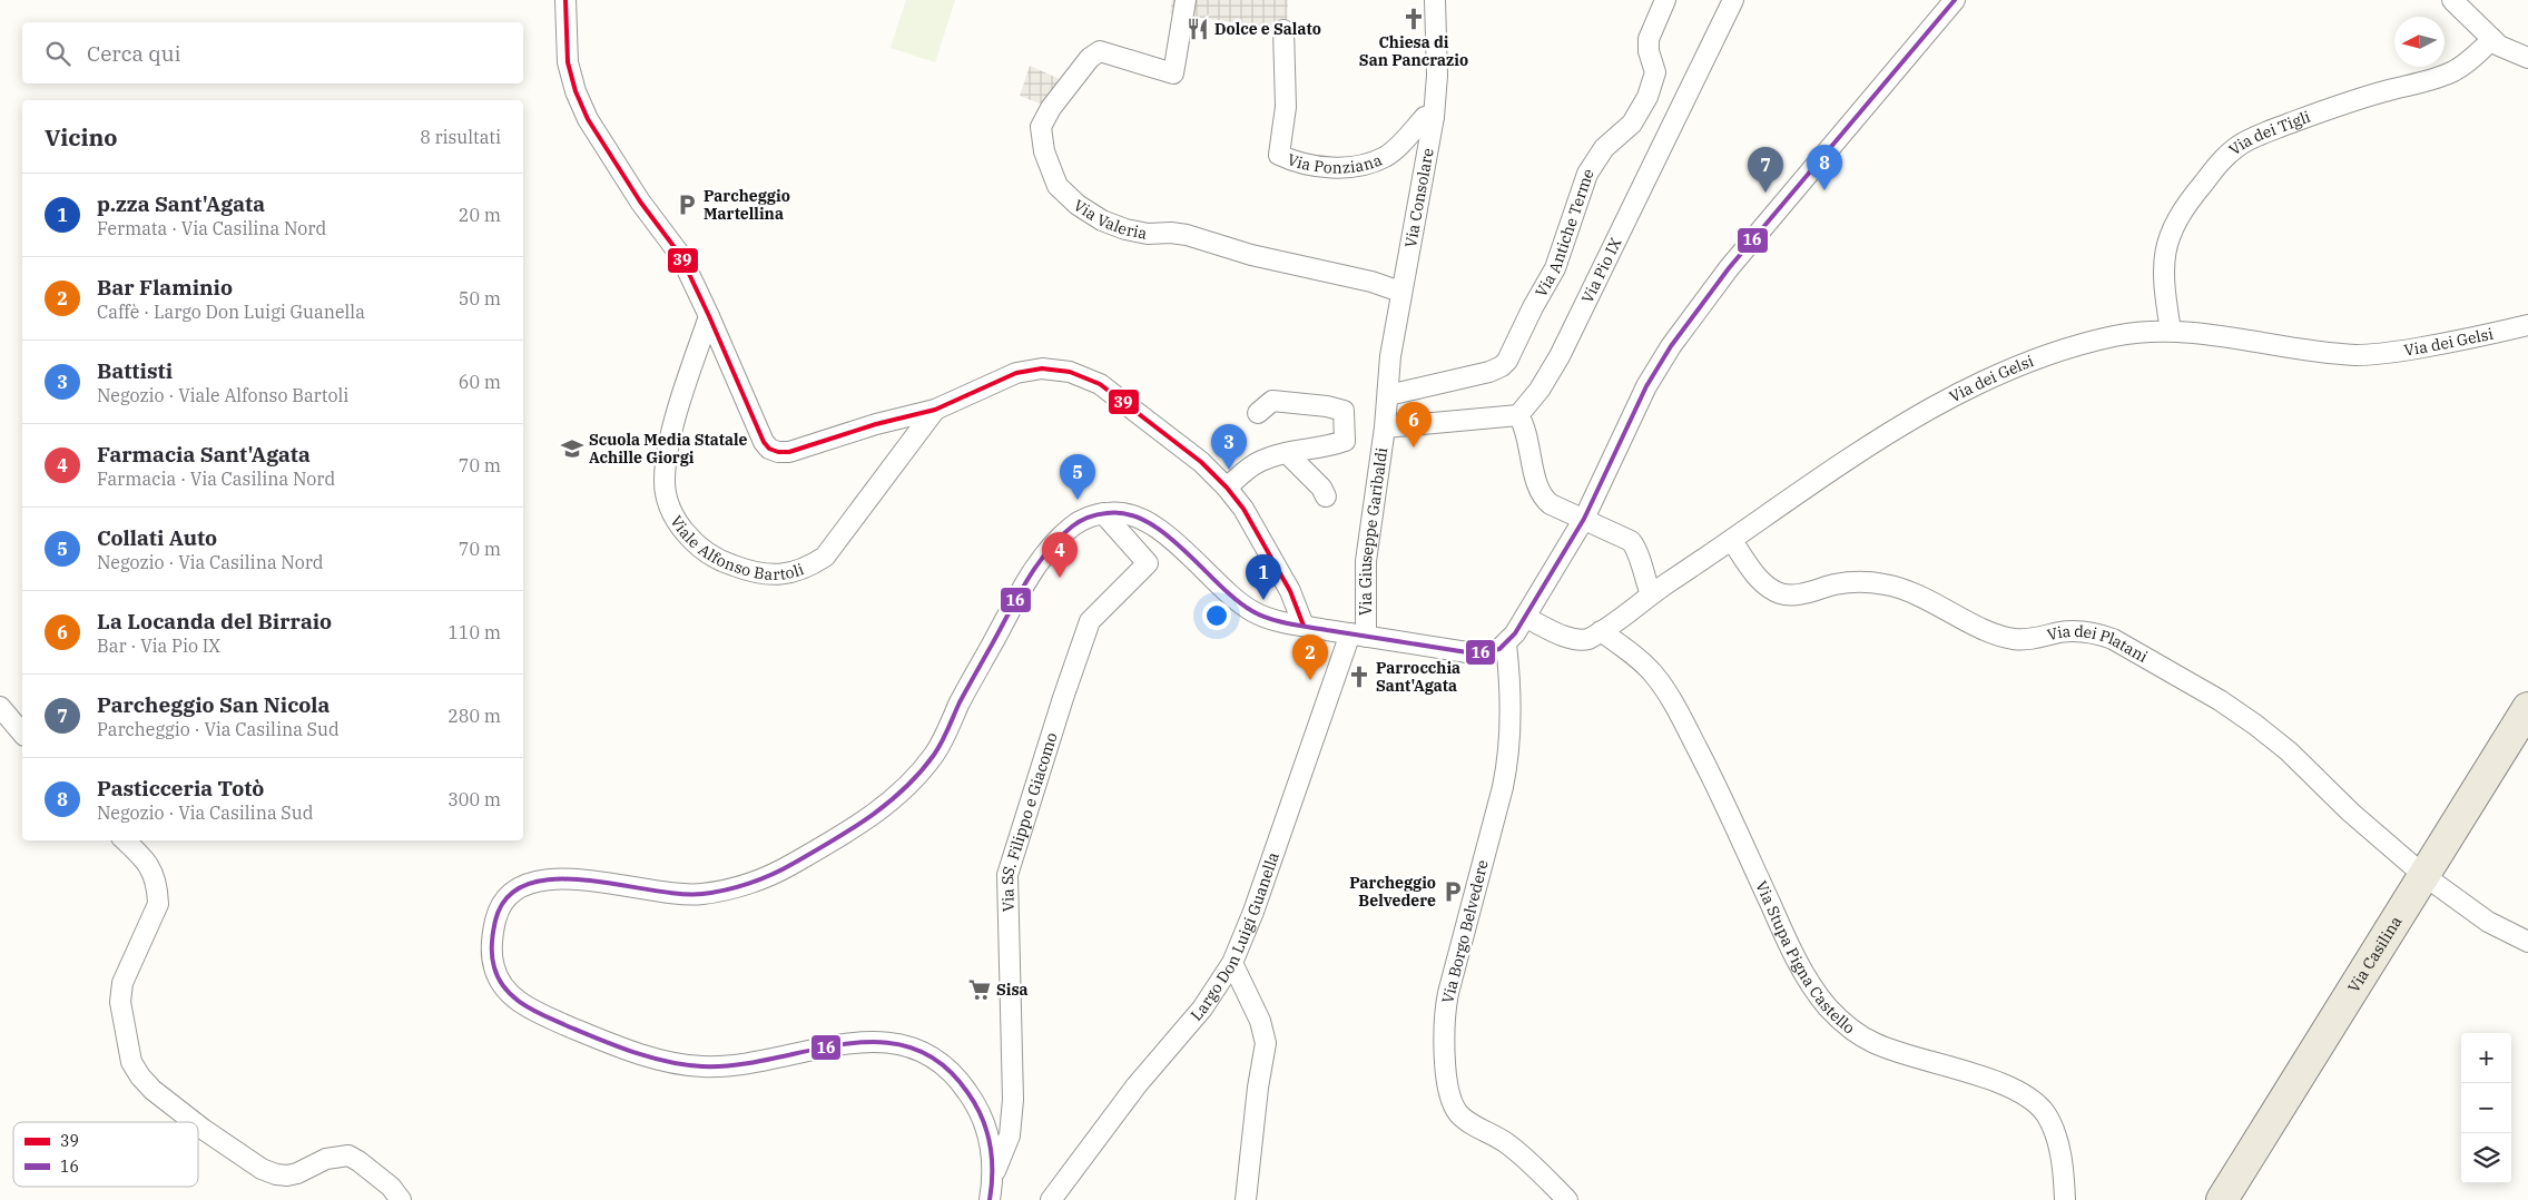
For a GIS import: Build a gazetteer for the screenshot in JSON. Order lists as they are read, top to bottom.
{
  "streets": {
    "main road": ["Via Casilina"],
    "street": [
      "Via dei Tigli",
      "Via Ponziana",
      "Via Consolare",
      "Via Valeria",
      "Via Antiche Terme",
      "Via Pio IX",
      "Via dei Gelsi",
      "Via Giuseppe Garibaldi",
      "Viale Alfonso Bartoli",
      "Via dei Platani",
      "Via SS. Filippo e Giacomo",
      "Via Borgo Belvedere",
      "Largo Don Luigi Guanella",
      "Via Stupa Pigna Castello"
    ]
  },
  "crossings": [
    ["Via dei Tigli", "Via dei Gelsi"],
    ["Via Ponziana", "Via Consolare"],
    ["Via Consolare", "Via Valeria"],
    ["Via Consolare", "Via Antiche Terme"],
    ["Via Consolare", "Via Giuseppe Garibaldi"],
    ["Via Antiche Terme", "Via Giuseppe Garibaldi"],
    ["Via dei Gelsi", "Via dei Platani"],
    ["Via dei Gelsi", "Via Stupa Pigna Castello"],
    ["Via Giuseppe Garibaldi", "Largo Don Luigi Guanella"],
    ["Via dei Platani", "Via Casilina"]
  ],
  "places": {
    "church": ["Chiesa di San Pancrazio", "Parrocchia Sant'Agata"],
    "restaurant": ["Dolce e Salato"],
    "parking": ["Parcheggio Martellina", "Parcheggio Belvedere"],
    "school or university": ["Scuola Media Statale Achille Giorgi"],
    "supermarket": ["Sisa"]
  },
  "lines": ["transit line 39", "transit line 16"],
  "legend": ["39", "16"],
  "north": "left",
  "page": {
    "search": "Cerca qui",
    "heading": ["Vicino", "8 risultati"],
    "pins": [
      "8",
      "7",
      "6",
      "3",
      "5",
      "4",
      "1",
      "2"
    ],
    "list": [
      {
        "mark": "1",
        "name": "p.zza Sant'Agata",
        "note": "Fermata · Via Casilina Nord",
        "value": "20 m"
      },
      {
        "mark": "2",
        "name": "Bar Flaminio",
        "note": "Caffè · Largo Don Luigi Guanella",
        "value": "50 m"
      },
      {
        "mark": "3",
        "name": "Battisti",
        "note": "Negozio · Viale Alfonso Bartoli",
        "value": "60 m"
      },
      {
        "mark": "4",
        "name": "Farmacia Sant'Agata",
        "note": "Farmacia · Via Casilina Nord",
        "value": "70 m"
      },
      {
        "mark": "5",
        "name": "Collati Auto",
        "note": "Negozio · Via Casilina Nord",
        "value": "70 m"
      },
      {
        "mark": "6",
        "name": "La Locanda del Birraio",
        "note": "Bar · Via Pio IX",
        "value": "110 m"
      },
      {
        "mark": "7",
        "name": "Parcheggio San Nicola",
        "note": "Parcheggio · Via Casilina Sud",
        "value": "280 m"
      },
      {
        "mark": "8",
        "name": "Pasticceria Totò",
        "note": "Negozio · Via Casilina Sud",
        "value": "300 m"
      }
    ],
    "map_buttons": ["+", "−"]
  }
}
